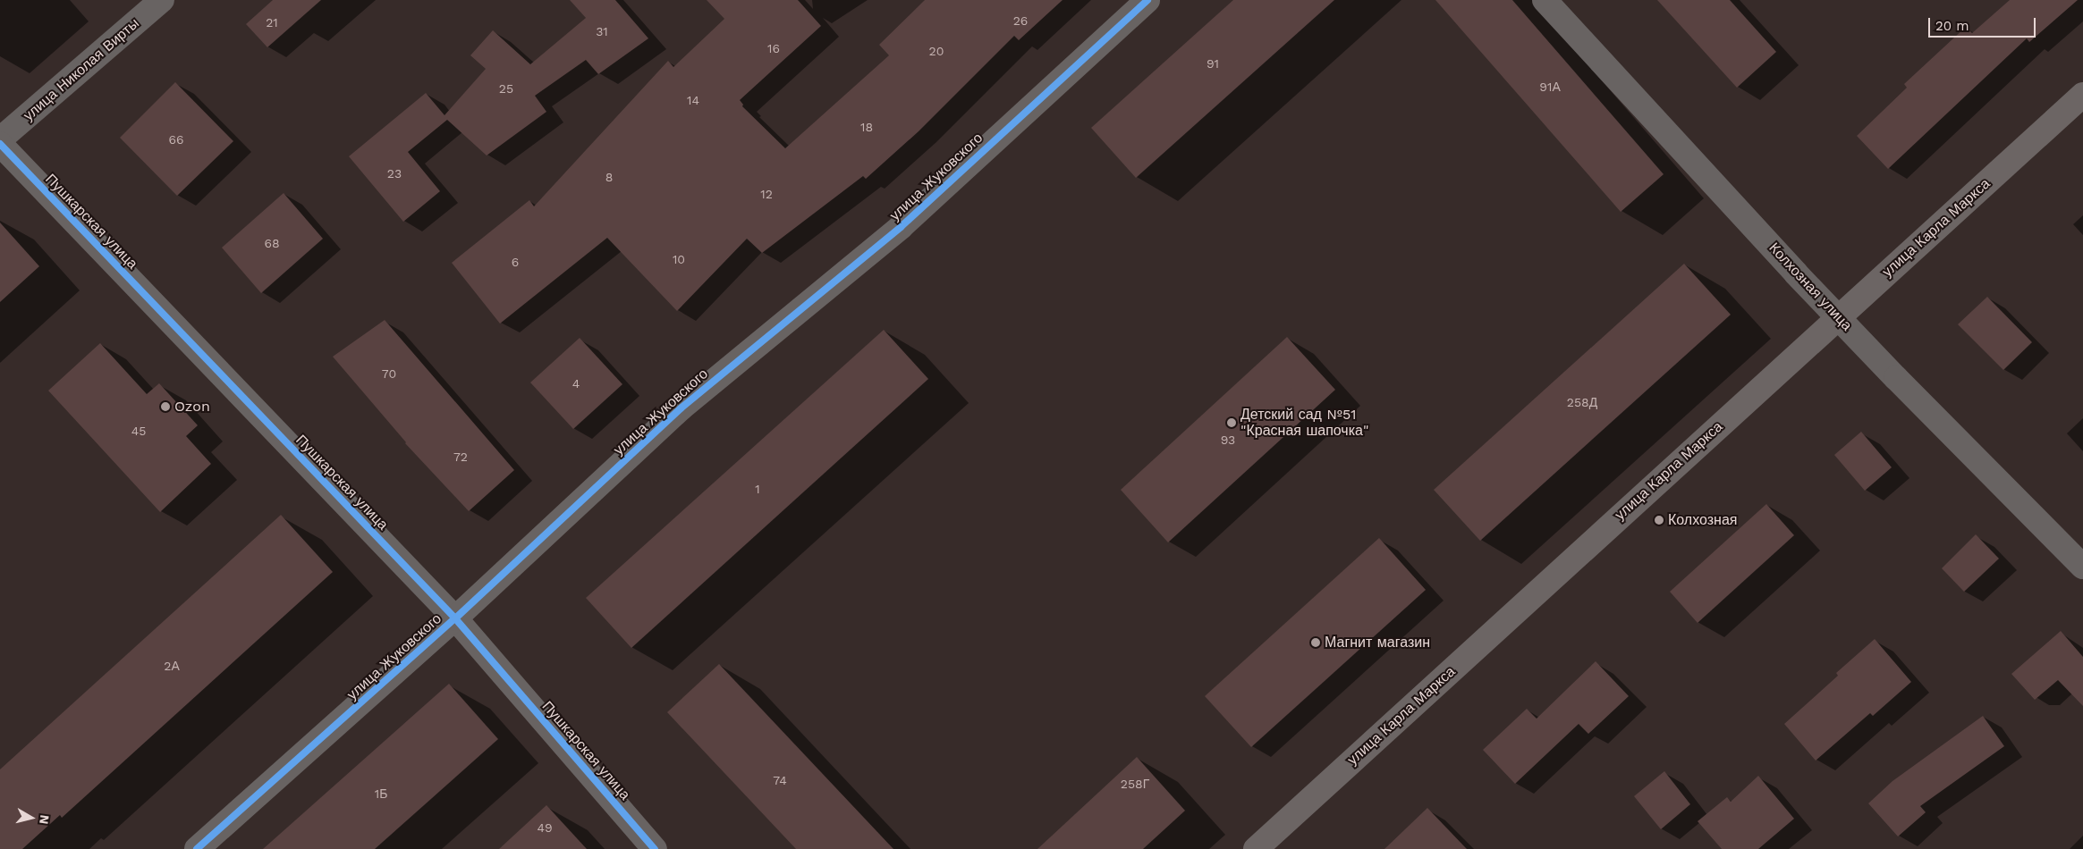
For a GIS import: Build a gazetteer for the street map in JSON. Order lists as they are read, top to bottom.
{
  "streets": {
    "main road": ["улица Карла Маркса"],
    "street": [
      "улица Николая Вирты",
      "улица Жуковского",
      "Пушкарская улица",
      "Колхозная улица"
    ]
  },
  "crossings": [
    ["улица Жуковского", "Пушкарская улица"],
    ["улица Карла Маркса", "Колхозная улица"]
  ],
  "places": [
    "Ozon",
    "Детский сад №51 \"Красная шапочка\"",
    "Колхозная",
    "Магнит магазин"
  ],
  "house_numbers": [
    "26",
    "21",
    "31",
    "16",
    "20",
    "91",
    "91А",
    "25",
    "14",
    "18",
    "66",
    "23",
    "8",
    "12",
    "68",
    "10",
    "6",
    "70",
    "4",
    "258Д",
    "45",
    "93",
    "72",
    "1",
    "2А",
    "74",
    "258Г",
    "1Б",
    "49"
  ],
  "scale_bar": "20 m",
  "north": "right"
}
